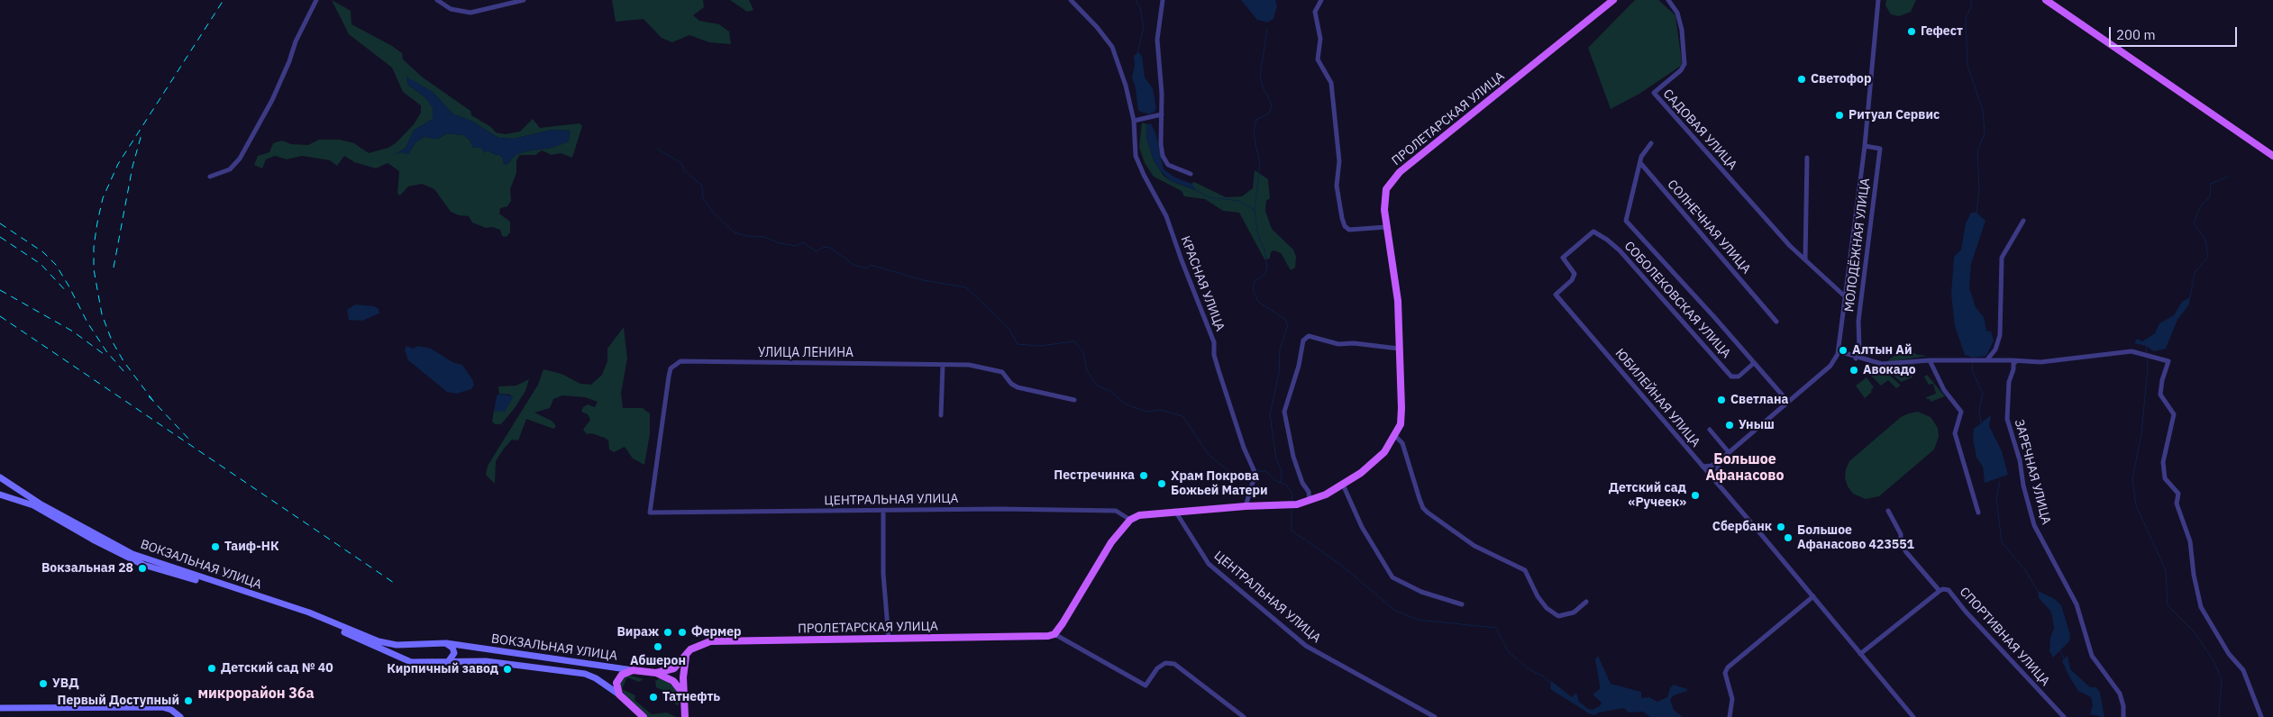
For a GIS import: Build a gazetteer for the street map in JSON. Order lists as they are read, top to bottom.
{
  "streets": {
    "main road": ["ПРОЛЕТАРСКАЯ УЛИЦА", "ВОКЗАЛЬНАЯ УЛИЦА"],
    "street": [
      "САДОВАЯ УЛИЦА",
      "СОЛНЕЧНАЯ УЛИЦА",
      "МОЛОДЁЖНАЯ УЛИЦА",
      "КРАСНАЯ УЛИЦА",
      "СОБОЛЕКОВСКАЯ УЛИЦА",
      "УЛИЦА ЛЕНИНА",
      "ЮБИЛЕЙНАЯ УЛИЦА",
      "ЗАРЕЧНАЯ УЛИЦА",
      "ЦЕНТРАЛЬНАЯ УЛИЦА",
      "СПОРТИВНАЯ УЛИЦА"
    ]
  },
  "crossings": [
    ["ПРОЛЕТАРСКАЯ УЛИЦА", "КРАСНАЯ УЛИЦА"],
    ["ПРОЛЕТАРСКАЯ УЛИЦА", "ЦЕНТРАЛЬНАЯ УЛИЦА"],
    ["ПРОЛЕТАРСКАЯ УЛИЦА", "ВОКЗАЛЬНАЯ УЛИЦА"],
    ["САДОВАЯ УЛИЦА", "МОЛОДЁЖНАЯ УЛИЦА"],
    ["МОЛОДЁЖНАЯ УЛИЦА", "ЮБИЛЕЙНАЯ УЛИЦА"],
    ["СОБОЛЕКОВСКАЯ УЛИЦА", "ЮБИЛЕЙНАЯ УЛИЦА"],
    ["УЛИЦА ЛЕНИНА", "ЦЕНТРАЛЬНАЯ УЛИЦА"]
  ],
  "districts": ["Большое Афанасово", "микрорайон 36а"],
  "places": [
    "Гефест",
    "Светофор",
    "Ритуал Сервис",
    "Алтын Ай",
    "Авокадо",
    "Светлана",
    "Уныш",
    "Пестречинка",
    "Храм Покрова Божьей Матери",
    "Детский сад «Ручеек»",
    "Сбербанк",
    "Большое Афанасово 423551",
    "Таиф-НК",
    "Вокзальная 28",
    "Вираж",
    "Фермер",
    "Абшерон",
    "Детский сад № 40",
    "Кирпичный завод",
    "УВД",
    "Татнефть",
    "Первый Доступный"
  ],
  "scale_bar": "200 m"
}
